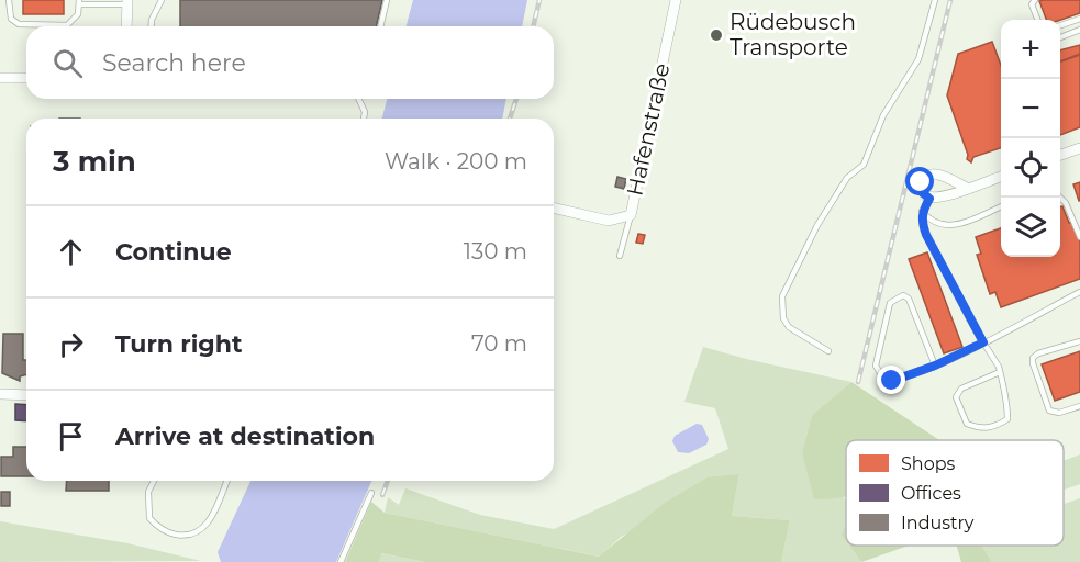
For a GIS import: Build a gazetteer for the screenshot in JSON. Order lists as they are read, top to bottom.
{
  "streets": {
    "street": ["Hafenstraße"]
  },
  "places": ["Rüdebusch Transporte"],
  "legend": ["Shops", "Offices", "Industry"],
  "page": {
    "map_buttons": ["+", "−"],
    "search": "Search here",
    "heading": ["3 min", "Walk · 200 m"],
    "list": [
      ["Continue", "130 m"],
      ["Turn right", "70 m"],
      "Arrive at destination"
    ]
  }
}
